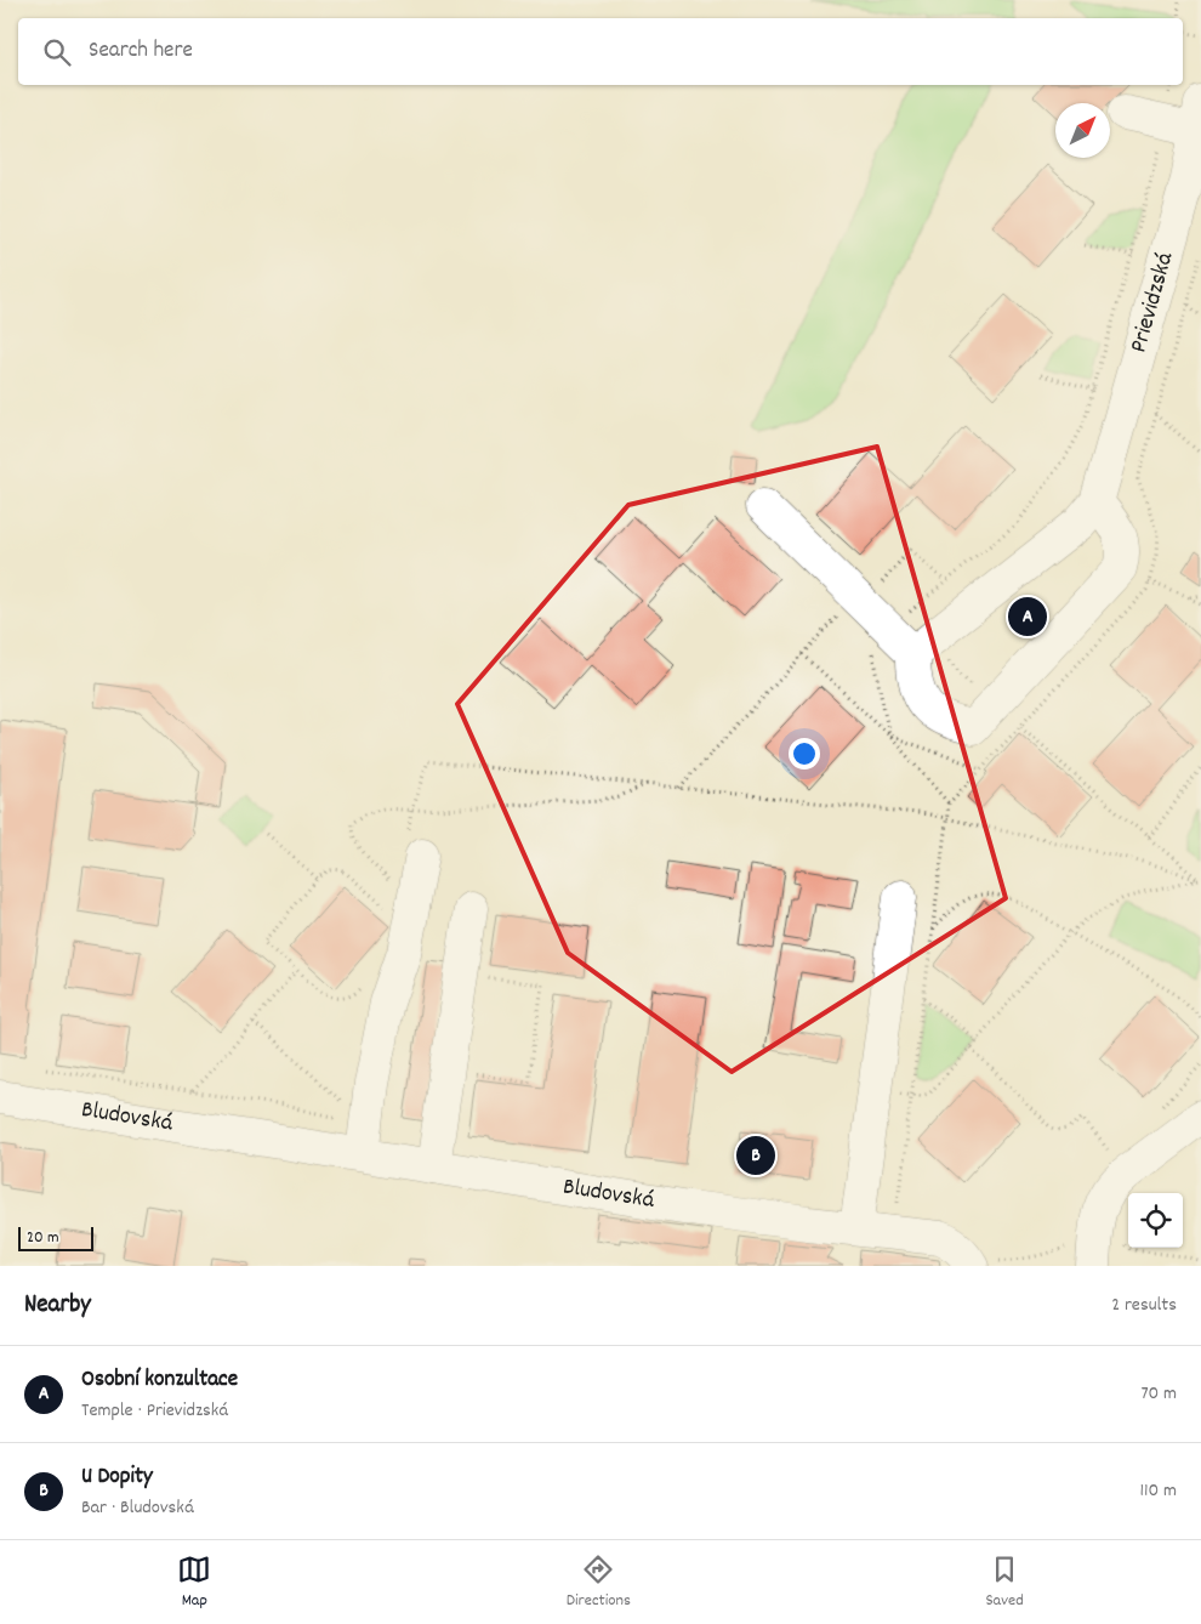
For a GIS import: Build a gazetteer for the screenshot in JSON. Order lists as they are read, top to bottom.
{
  "streets": {
    "street": ["Prievidzská", "Bludovská"]
  },
  "scale_bar": "20 m",
  "north": "top right",
  "page": {
    "search": "Search here",
    "pins": ["A", "B"],
    "scale": "20 m",
    "heading": ["Nearby", "2 results"],
    "list": [
      {
        "mark": "A",
        "name": "Osobní konzultace",
        "note": "Temple · Prievidzská",
        "value": "70 m"
      },
      {
        "mark": "B",
        "name": "U Dopity",
        "note": "Bar · Bludovská",
        "value": "110 m"
      }
    ],
    "nav": ["Map", "Directions", "Saved"]
  }
}
